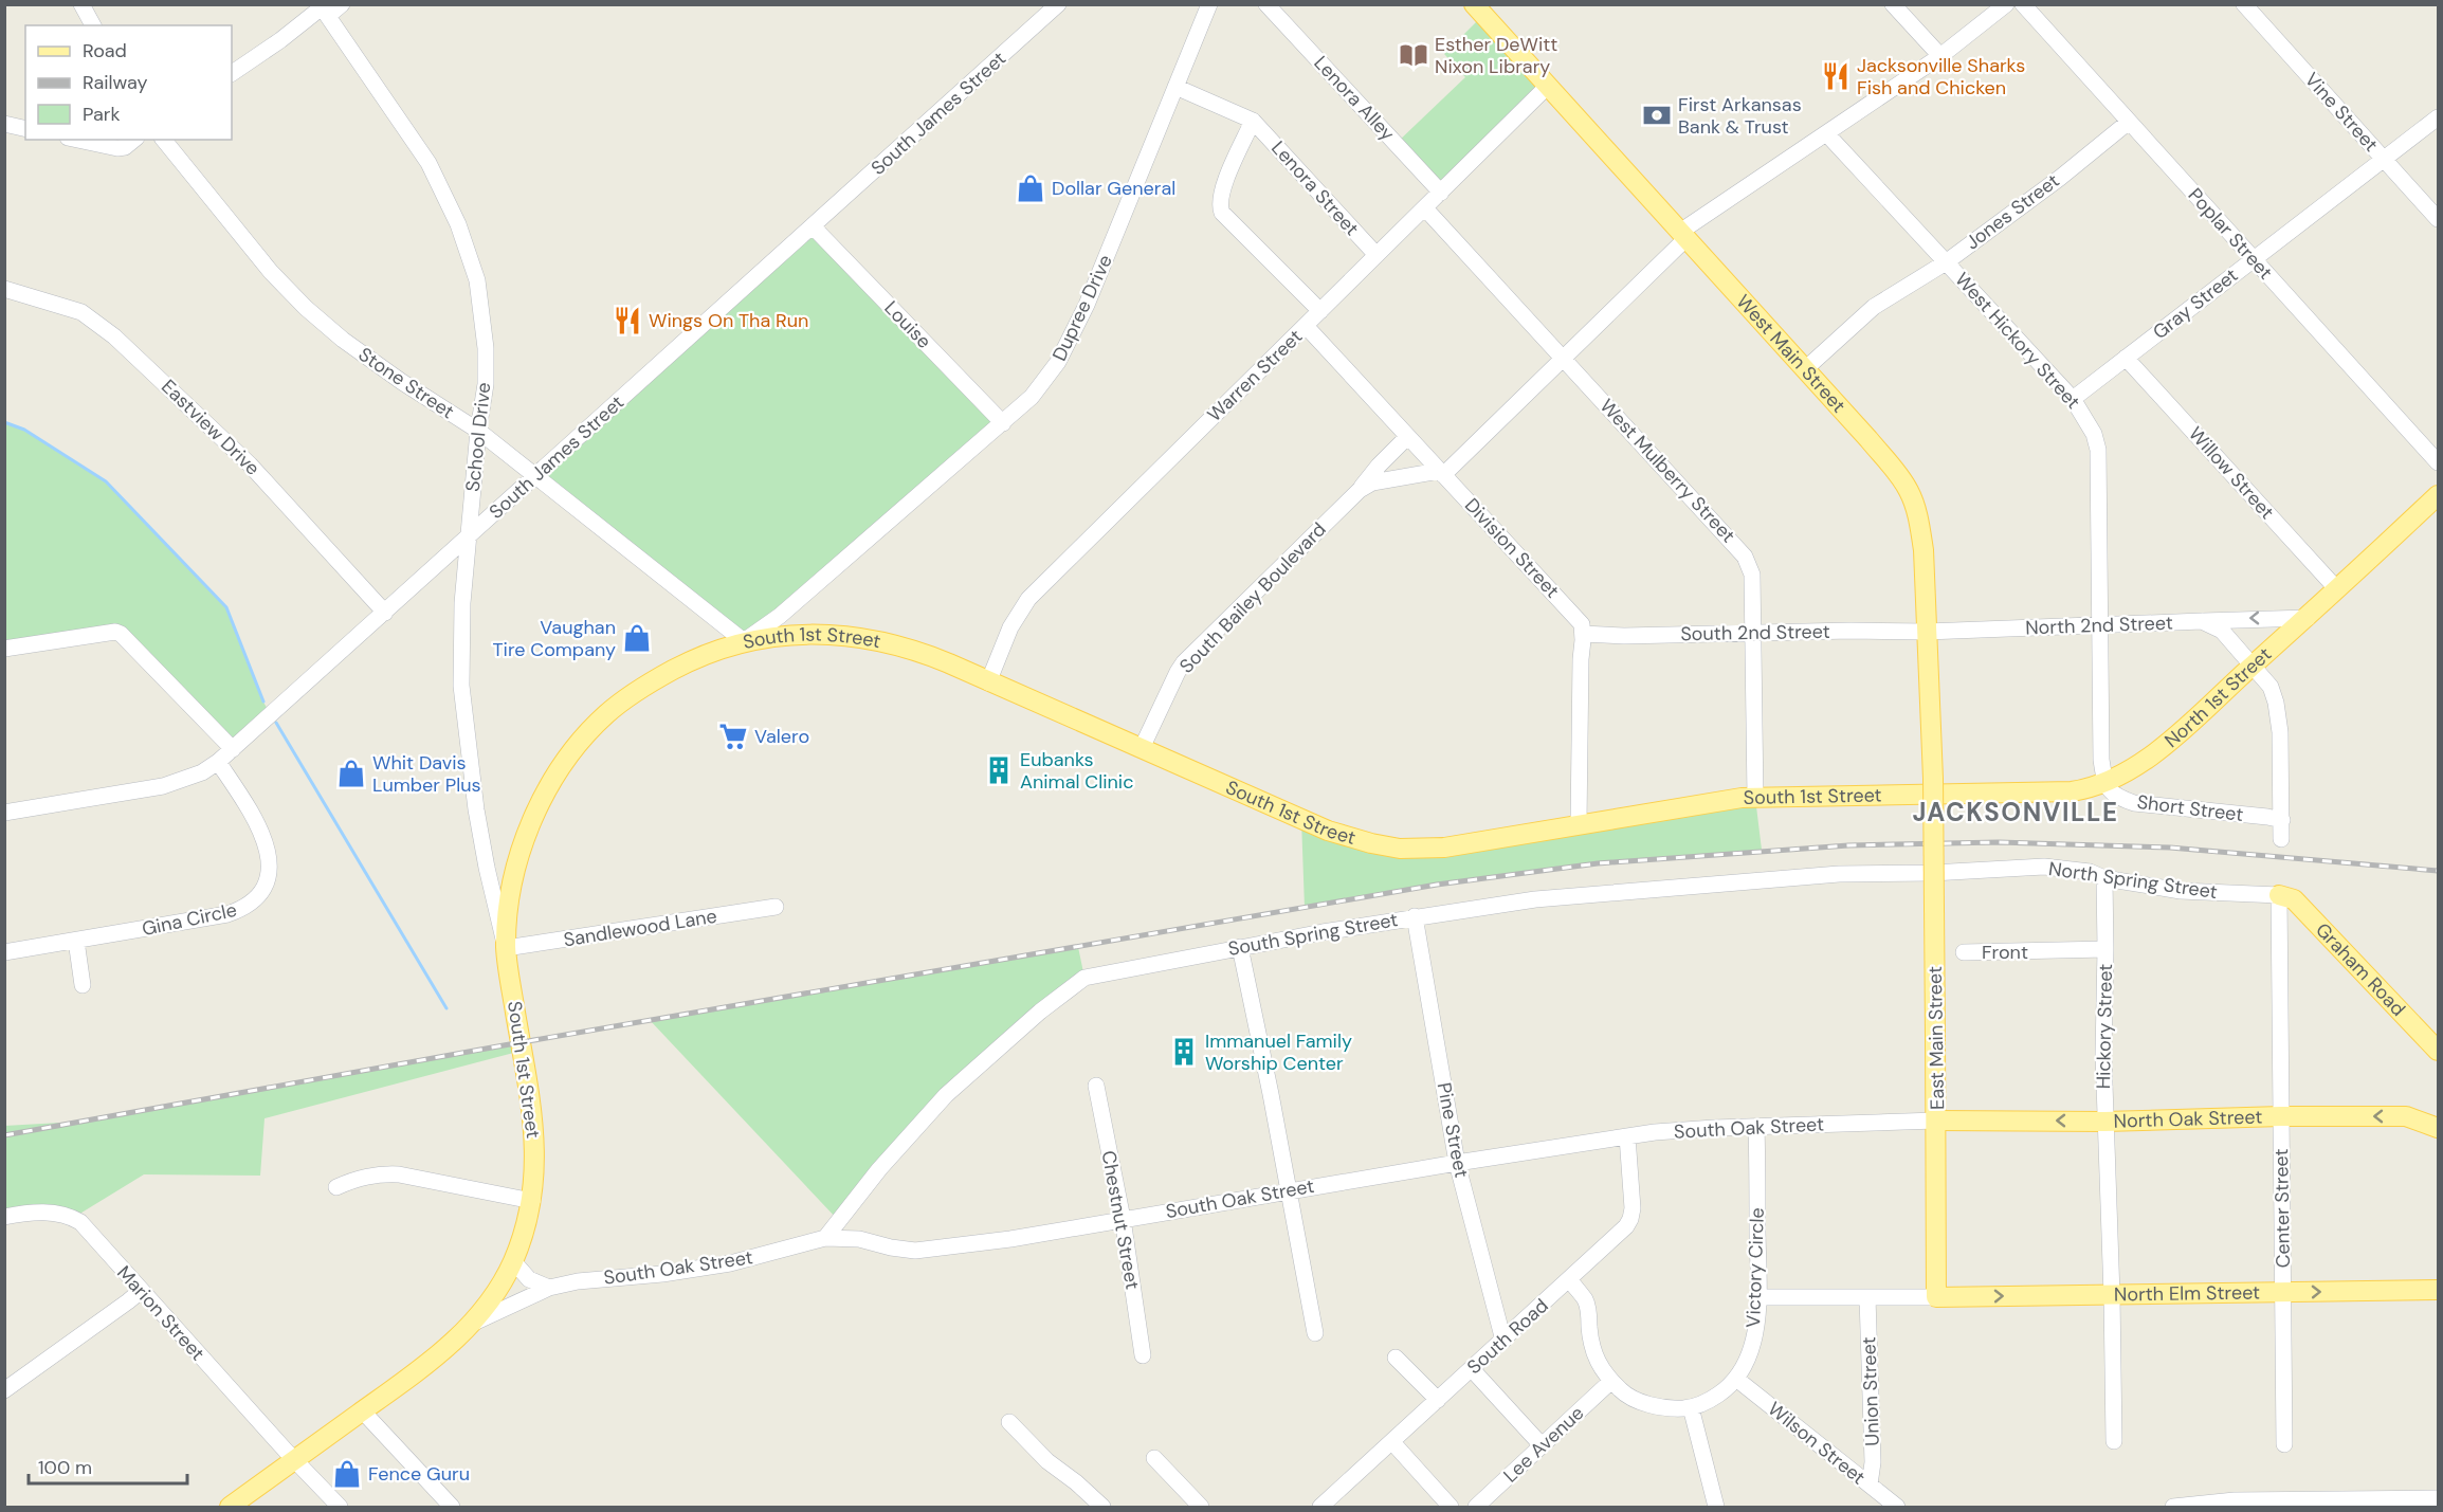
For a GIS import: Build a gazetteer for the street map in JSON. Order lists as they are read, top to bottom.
{
  "streets": {
    "main road": [
      "West Main Street",
      "South 1st Street",
      "North 1st Street",
      "Graham Road",
      "East Main Street",
      "North Oak Street",
      "North Elm Street"
    ],
    "street": [
      "Lenora Alley",
      "Vine Street",
      "South James Street",
      "Lenora Street",
      "Jones Street",
      "Poplar Street",
      "Gray Street",
      "Dupree Drive",
      "Louise",
      "West Hickory Street",
      "Warren Street",
      "Stone Street",
      "Eastview Drive",
      "School Drive",
      "West Mulberry Street",
      "Willow Street",
      "Division Street",
      "South Bailey Boulevard",
      "North 2nd Street",
      "South 2nd Street",
      "Short Street",
      "North Spring Street",
      "Gina Circle",
      "Sandlewood Lane",
      "South Spring Street",
      "Front",
      "Hickory Street",
      "South Oak Street",
      "Pine Street",
      "Center Street",
      "Chestnut Street",
      "Victory Circle",
      "Marion Street",
      "South Road",
      "Union Street",
      "Wilson Street",
      "Lee Avenue"
    ]
  },
  "crossings": [
    ["Lenora Alley", "Warren Street"],
    ["Vine Street", "Gray Street"],
    ["South James Street", "Louise"],
    ["South James Street", "Stone Street"],
    ["South James Street", "Eastview Drive"],
    ["South James Street", "School Drive"],
    ["South James Street", "Gina Circle"],
    ["Lenora Street", "Dupree Drive"],
    ["Lenora Street", "Warren Street"],
    ["Jones Street", "Poplar Street"],
    ["Jones Street", "West Hickory Street"],
    ["Jones Street", "West Main Street"],
    ["Poplar Street", "Gray Street"],
    ["Gray Street", "West Hickory Street"],
    ["Gray Street", "Willow Street"],
    ["Dupree Drive", "Louise"],
    ["Dupree Drive", "Stone Street"],
    ["Dupree Drive", "South 1st Street"],
    ["West Hickory Street", "North 2nd Street"],
    ["West Hickory Street", "North 1st Street"],
    ["West Hickory Street", "Short Street"],
    ["West Main Street", "Warren Street"],
    ["West Main Street", "North 2nd Street"],
    ["West Main Street", "South 2nd Street"],
    ["West Main Street", "East Main Street"],
    ["Warren Street", "West Mulberry Street"],
    ["Warren Street", "Division Street"],
    ["Warren Street", "South 1st Street"],
    ["Stone Street", "School Drive"],
    ["Stone Street", "South 1st Street"],
    ["School Drive", "South 1st Street"],
    ["School Drive", "Sandlewood Lane"],
    ["West Mulberry Street", "South 2nd Street"],
    ["West Mulberry Street", "South 1st Street"],
    ["Willow Street", "North 1st Street"],
    ["Division Street", "South Bailey Boulevard"],
    ["Division Street", "South 2nd Street"],
    ["South Bailey Boulevard", "South 1st Street"],
    ["North 2nd Street", "South 2nd Street"],
    ["North 2nd Street", "North 1st Street"],
    ["South 1st Street", "North 1st Street"],
    ["South 1st Street", "Sandlewood Lane"],
    ["South 1st Street", "South Oak Street"],
    ["South 1st Street", "Marion Street"],
    ["North 1st Street", "Short Street"],
    ["North Spring Street", "South Spring Street"],
    ["North Spring Street", "Graham Road"],
    ["North Spring Street", "Hickory Street"],
    ["North Spring Street", "Center Street"],
    ["South Spring Street", "South Oak Street"],
    ["South Spring Street", "Pine Street"],
    ["Front", "Hickory Street"],
    ["Graham Road", "Center Street"],
    ["Hickory Street", "North Oak Street"],
    ["Hickory Street", "North Elm Street"],
    ["East Main Street", "North Oak Street"],
    ["East Main Street", "South Oak Street"],
    ["East Main Street", "North Elm Street"],
    ["North Oak Street", "South Oak Street"],
    ["North Oak Street", "Center Street"],
    ["South Oak Street", "Pine Street"],
    ["South Oak Street", "Chestnut Street"],
    ["South Oak Street", "Victory Circle"],
    ["South Oak Street", "South Road"],
    ["Pine Street", "South Road"],
    ["Center Street", "North Elm Street"],
    ["Victory Circle", "Wilson Street"],
    ["Union Street", "Wilson Street"]
  ],
  "one_way": ["North Oak Street", "North Elm Street"],
  "districts": ["JACKSONVILLE"],
  "places": {
    "library": ["Esther DeWitt Nixon Library"],
    "restaurant": ["Jacksonville Sharks Fish and Chicken", "Wings On Tha Run"],
    "bank": ["First Arkansas Bank & Trust"],
    "shop": [
      "Dollar General",
      "Vaughan Tire Company",
      "Whit Davis Lumber Plus",
      "Fence Guru"
    ],
    "supermarket": ["Valero"],
    "building": ["Eubanks Animal Clinic", "Immanuel Family Worship Center"]
  },
  "legend": ["Road", "Railway", "Park"],
  "scale_bar": "100 m"
}
